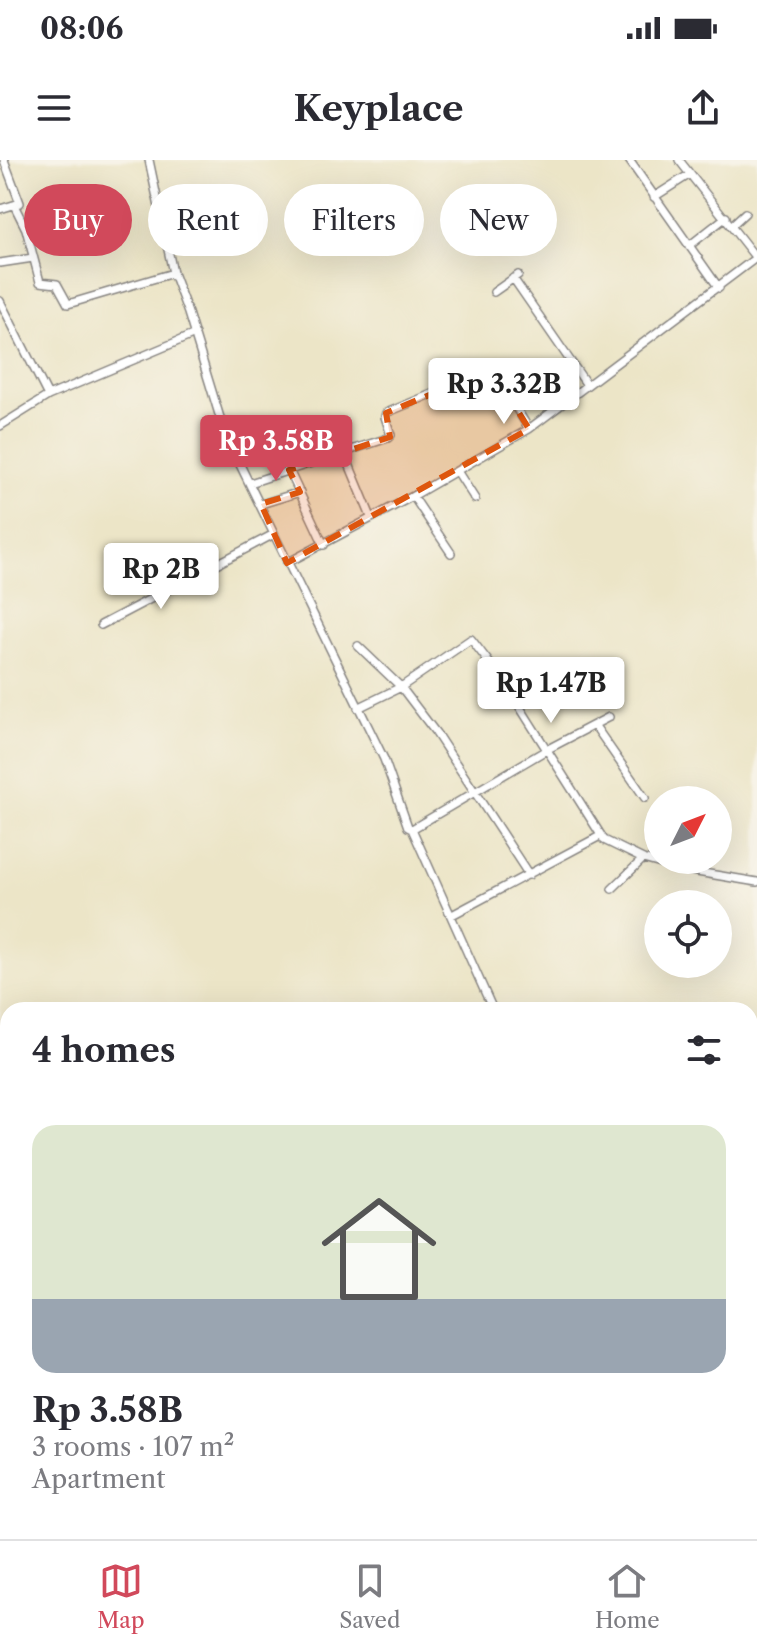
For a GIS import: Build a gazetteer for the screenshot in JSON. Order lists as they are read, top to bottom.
{
  "north": "top right",
  "page": {
    "status": "08:06",
    "header": "Keyplace",
    "chip": [
      "Buy",
      "Rent",
      "Filters",
      "New"
    ],
    "price": [
      "Rp 3.32B",
      "Rp 3.58B",
      "Rp 2B",
      "Rp 1.47B"
    ],
    "heading": "4 homes",
    "list": [
      {
        "name": "Rp 3.58B",
        "note": "3 rooms · 107 m² · Apartment"
      }
    ],
    "tabs": ["Map", "Saved", "Home"]
  }
}
